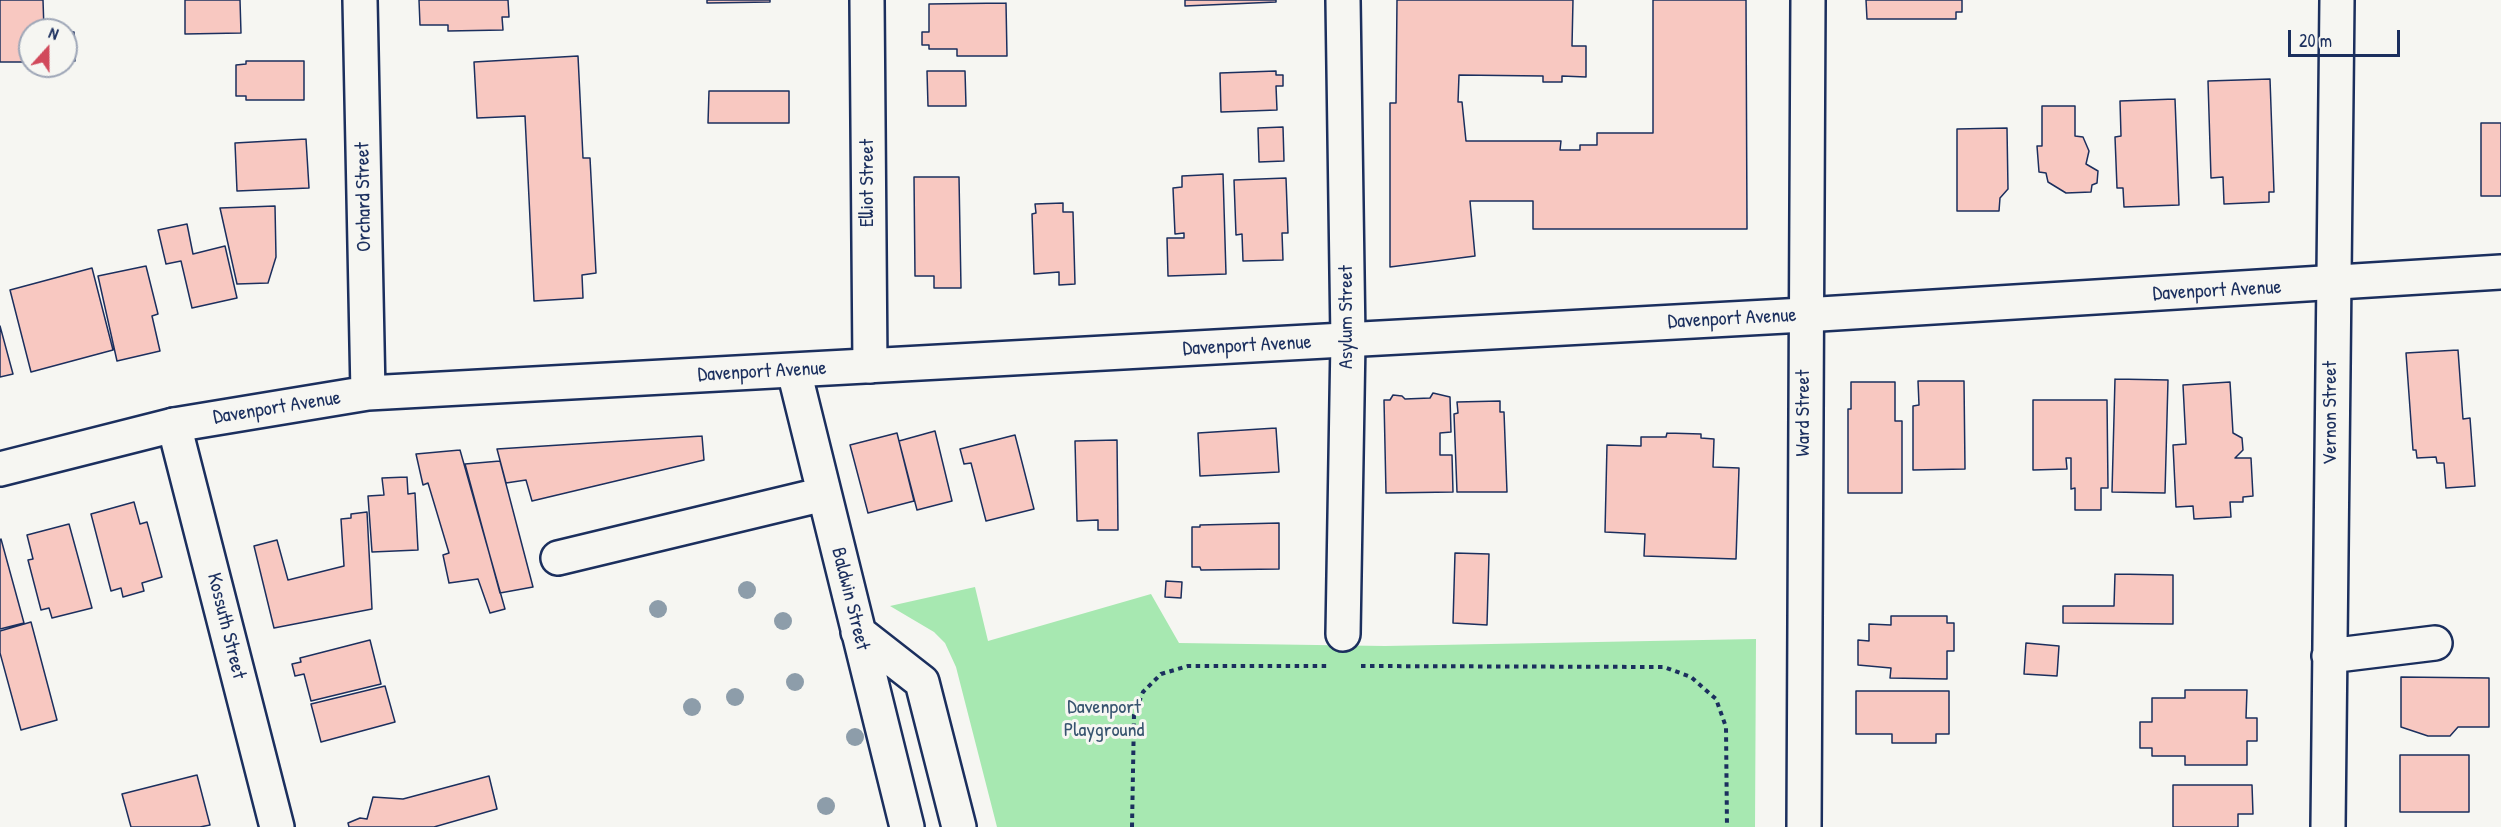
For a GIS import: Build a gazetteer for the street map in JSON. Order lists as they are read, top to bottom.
{
  "streets": {
    "street": [
      "Elliot Street",
      "Orchard Street",
      "Davenport Avenue",
      "Asylum Street",
      "Ward Street",
      "Vernon Street",
      "Baldwin Street",
      "Kossuth Street"
    ]
  },
  "crossings": [
    ["Elliot Street", "Davenport Avenue"],
    ["Orchard Street", "Davenport Avenue"],
    ["Davenport Avenue", "Asylum Street"],
    ["Davenport Avenue", "Ward Street"],
    ["Davenport Avenue", "Vernon Street"],
    ["Davenport Avenue", "Baldwin Street"],
    ["Davenport Avenue", "Kossuth Street"]
  ],
  "parks": ["Davenport Playground"],
  "scale_bar": "20 m",
  "north": "top"
}
